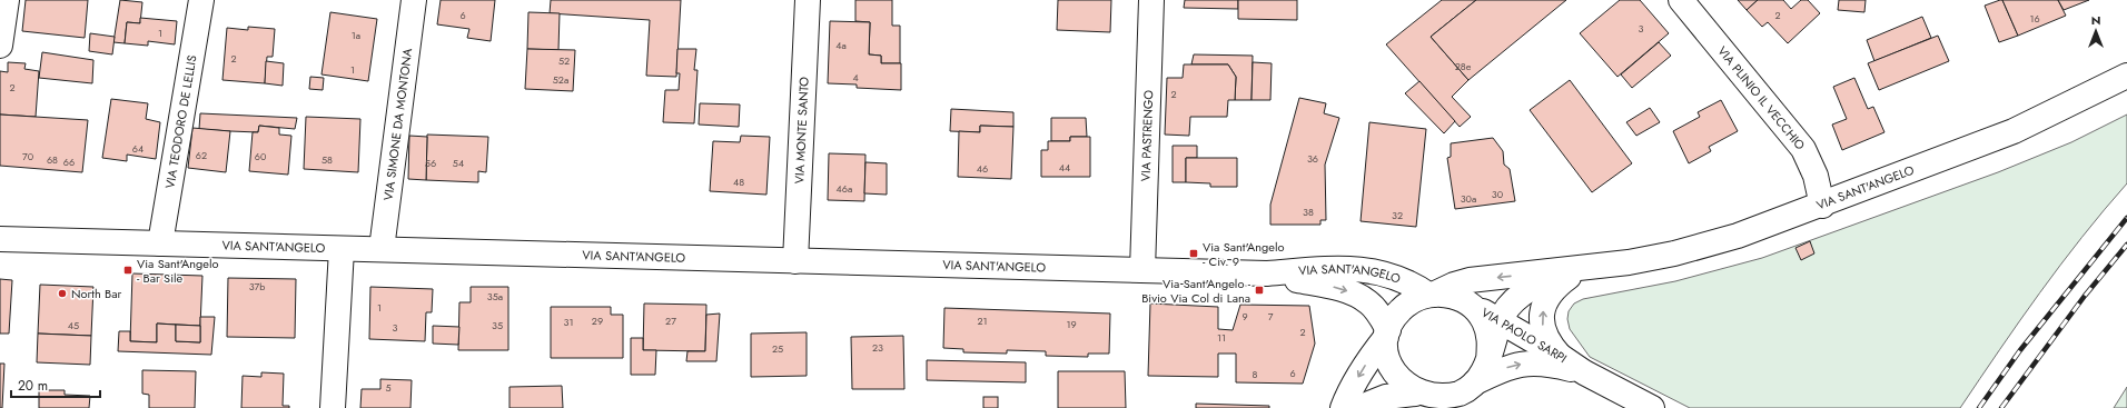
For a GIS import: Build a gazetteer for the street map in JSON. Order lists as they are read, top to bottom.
{
  "streets": {
    "street": [
      "VIA PLINIO IL VECCHIO",
      "VIA TEODORO DE LELLIS",
      "VIA SIMONE DA MONTONA",
      "VIA MONTE SANTO",
      "VIA PASTRENGO",
      "VIA SANT'ANGELO",
      "VIA PAOLO SARPI"
    ]
  },
  "crossings": [
    ["VIA PLINIO IL VECCHIO", "VIA SANT'ANGELO"],
    ["VIA TEODORO DE LELLIS", "VIA SANT'ANGELO"],
    ["VIA SIMONE DA MONTONA", "VIA SANT'ANGELO"],
    ["VIA MONTE SANTO", "VIA SANT'ANGELO"],
    ["VIA PASTRENGO", "VIA SANT'ANGELO"],
    ["VIA SANT'ANGELO", "VIA PAOLO SARPI"]
  ],
  "places": {
    "transit": ["Via Sant'Angelo - Civ. 9", "Via Sant'Angelo - Bar Sile", "Via Sant'Angelo - Bivio Via Col di Lana"],
    "other": ["North Bar"]
  },
  "house_numbers": [
    "6",
    "2",
    "16",
    "3",
    "1",
    "1a",
    "4a",
    "2",
    "52",
    "28e",
    "1",
    "4",
    "52a",
    "2",
    "2",
    "64",
    "62",
    "70",
    "60",
    "36",
    "68",
    "58",
    "66",
    "56",
    "54",
    "44",
    "46",
    "48",
    "46a",
    "30",
    "30a",
    "38",
    "32",
    "37b",
    "35a",
    "1",
    "9",
    "7",
    "29",
    "27",
    "21",
    "31",
    "19",
    "45",
    "35",
    "3",
    "2",
    "11",
    "23",
    "25",
    "6",
    "8",
    "5"
  ],
  "scale_bar": "20 m",
  "north": "top"
}
